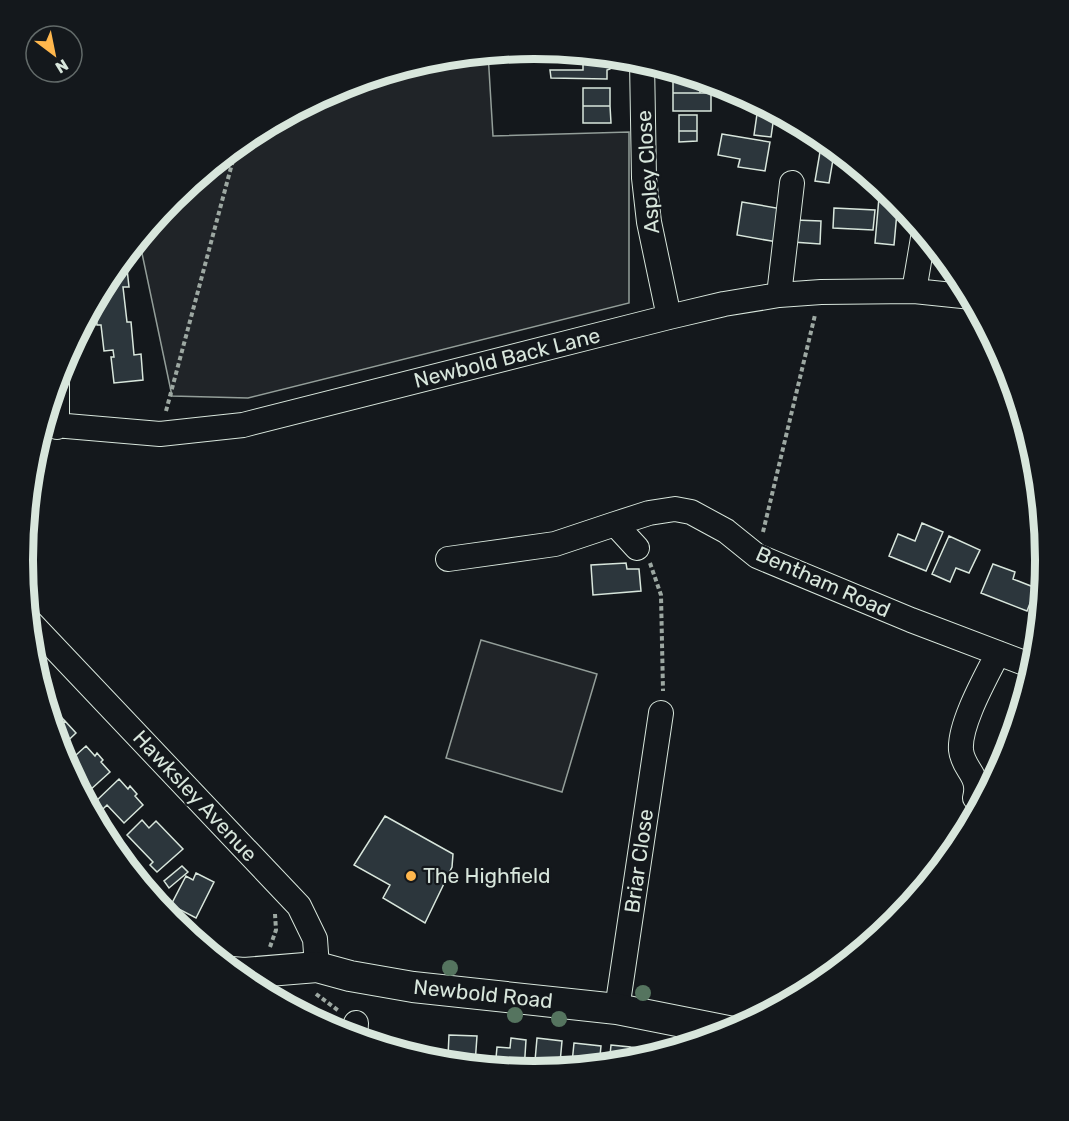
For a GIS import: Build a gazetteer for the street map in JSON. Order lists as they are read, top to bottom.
{
  "streets": {
    "main road": ["Newbold Road"],
    "street": [
      "Aspley Close",
      "Newbold Back Lane",
      "Bentham Road",
      "Hawksley Avenue",
      "Briar Close"
    ]
  },
  "crossings": [
    ["Aspley Close", "Newbold Back Lane"],
    ["Hawksley Avenue", "Newbold Road"],
    ["Briar Close", "Newbold Road"]
  ],
  "places": ["The Highfield"],
  "north": "bottom right"
}
